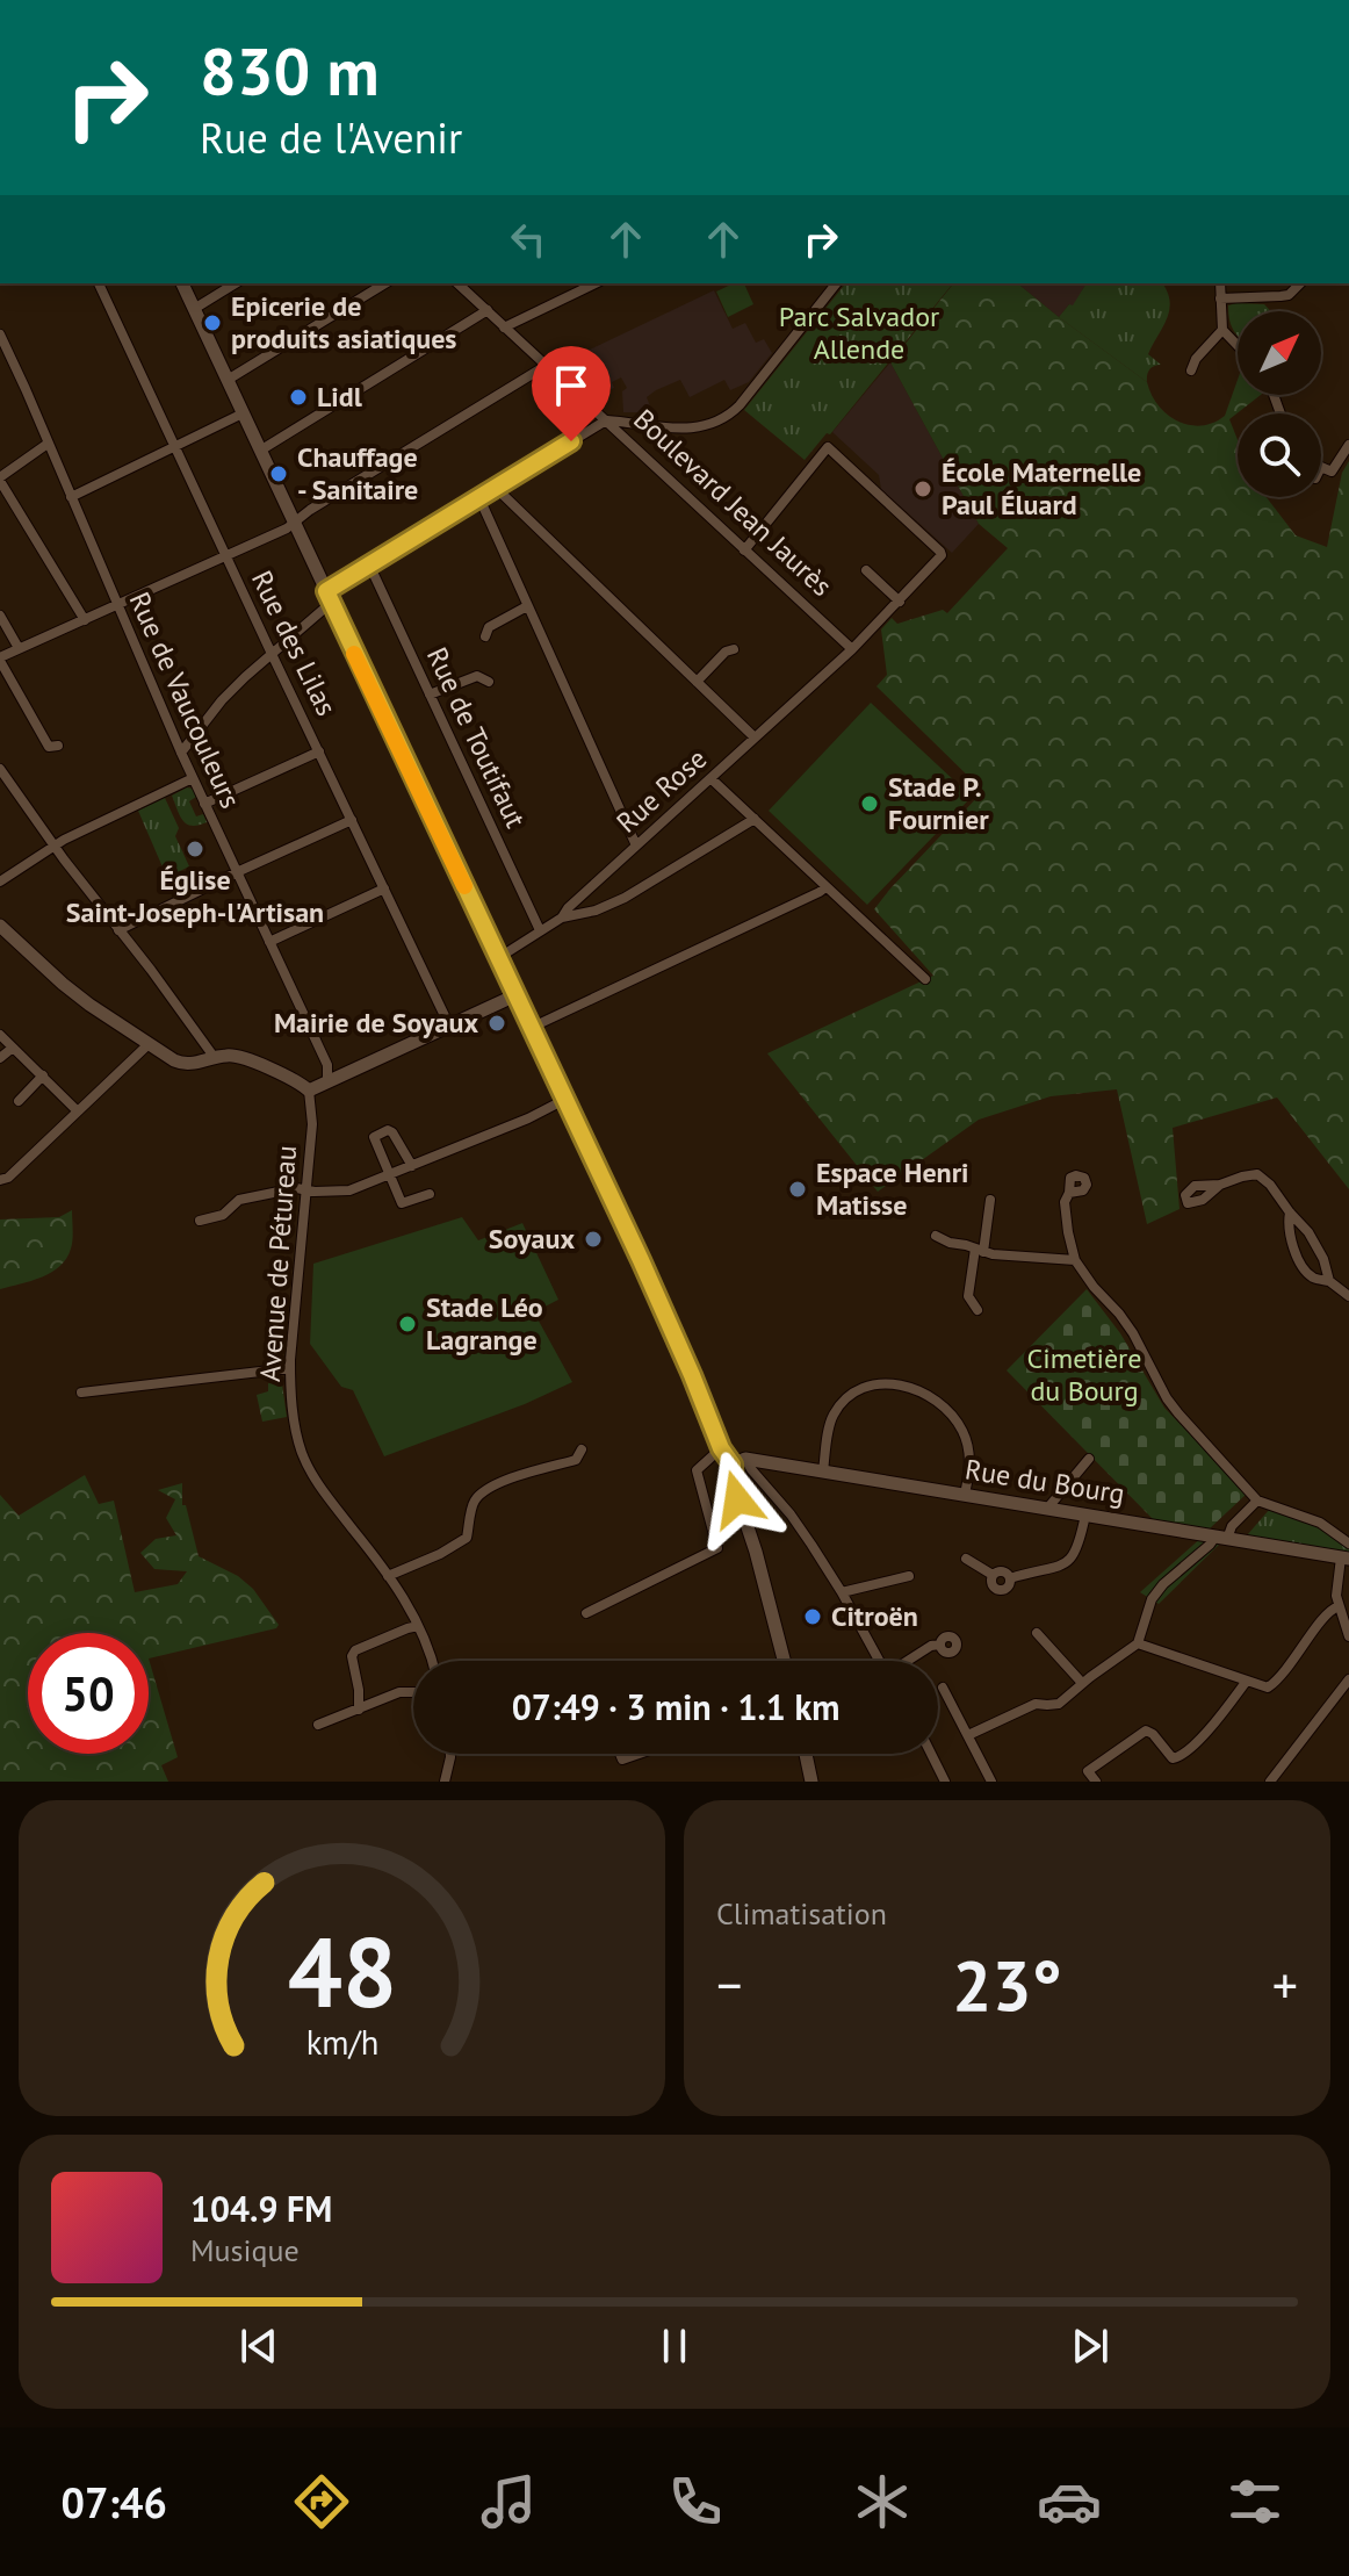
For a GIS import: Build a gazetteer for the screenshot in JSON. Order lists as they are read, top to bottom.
{
  "streets": {
    "main road": ["Rue du Bourg"],
    "street": [
      "Boulevard Jean Jaurès",
      "Rue des Lilas",
      "Rue de Vaucouleurs",
      "Rue de Toutifaut",
      "Rue Rose",
      "Avenue de Pétureau"
    ]
  },
  "crossings": [
    ["Boulevard Jean Jaurès", "Rue Rose"],
    ["Rue de Toutifaut", "Rue Rose"]
  ],
  "parks": ["Parc Salvador Allende", "Cimetière du Bourg"],
  "places": [
    "Epicerie de produits asiatiques",
    "Lidl",
    "Chauffage - Sanitaire",
    "École Maternelle Paul Éluard",
    "Stade P. Fournier",
    "Église Saint-Joseph-l'Artisan",
    "Mairie de Soyaux",
    "Espace Henri Matisse",
    "Soyaux",
    "Stade Léo Lagrange",
    "Citroën"
  ],
  "north": "top right",
  "page": {
    "turn": ["830 m", "Rue de l'Avenir"],
    "limit": "50",
    "trip": "07:49 · 3 min · 1.1 km",
    "tile": "Climatisation",
    "heat": ["−", "23°", "+"],
    "song": ["104.9 FM", "Musique"],
    "tabs": "07:46",
    "gauge": ["48", "km/h"]
  }
}
